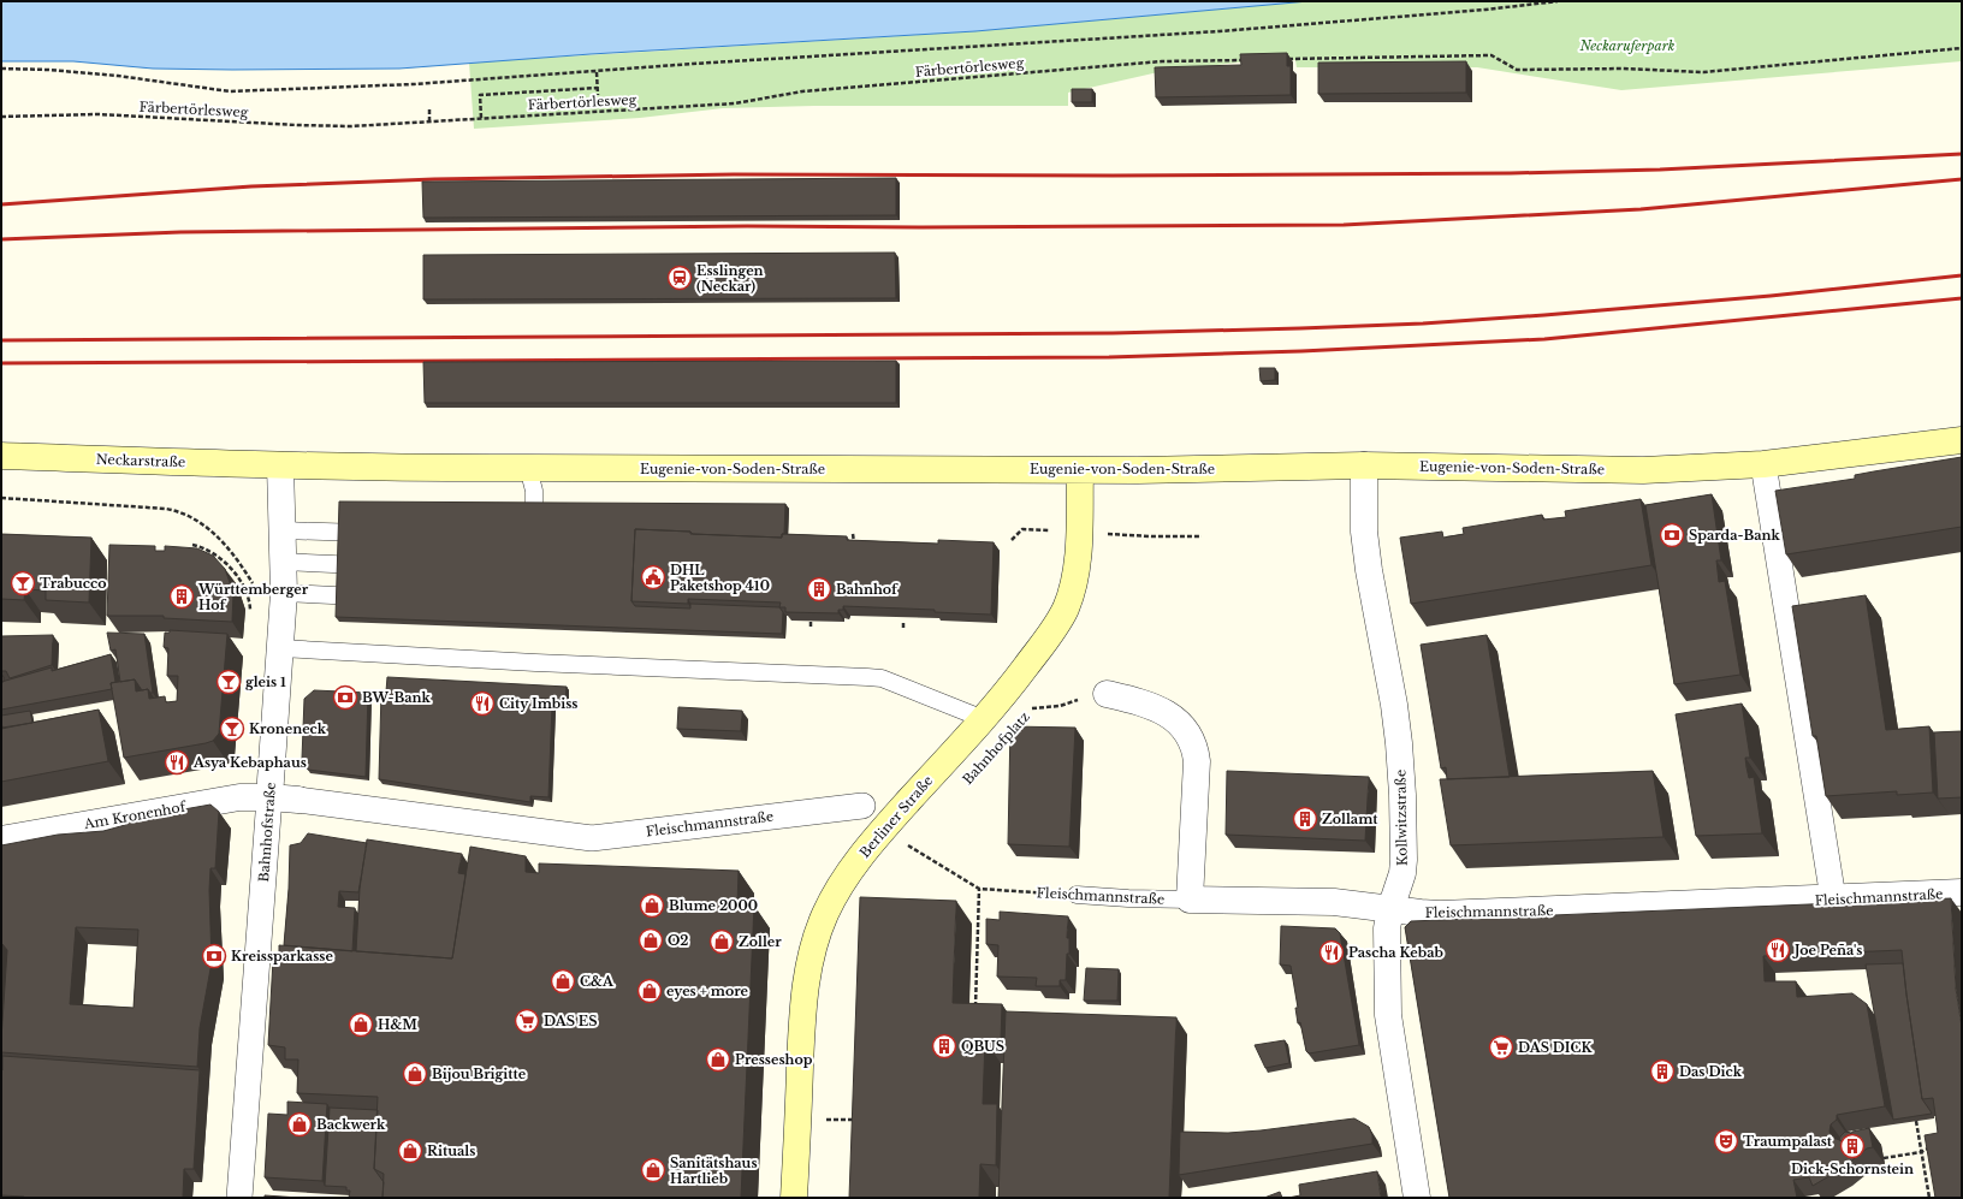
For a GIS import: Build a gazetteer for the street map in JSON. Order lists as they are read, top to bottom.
{
  "streets": {
    "main road": ["Neckarstraße", "Eugenie-von-Soden-Straße", "Berliner Straße"],
    "street": [
      "Am Kronenhof",
      "Kollwitzstraße",
      "Fleischmannstraße",
      "Bahnhofstraße"
    ],
    "path": ["Färbertörlesweg", "Bahnhofplatz"]
  },
  "crossings": [
    ["Neckarstraße", "Eugenie-von-Soden-Straße"],
    ["Neckarstraße", "Bahnhofstraße"],
    ["Eugenie-von-Soden-Straße", "Berliner Straße"],
    ["Eugenie-von-Soden-Straße", "Kollwitzstraße"],
    ["Eugenie-von-Soden-Straße", "Bahnhofstraße"],
    ["Am Kronenhof", "Fleischmannstraße"],
    ["Am Kronenhof", "Bahnhofstraße"],
    ["Berliner Straße", "Fleischmannstraße"],
    ["Kollwitzstraße", "Fleischmannstraße"],
    ["Fleischmannstraße", "Bahnhofstraße"]
  ],
  "parks": ["Neckaruferpark"],
  "places": {
    "station": ["Esslingen (Neckar)"],
    "bank": ["Sparda-Bank", "BW-Bank", "Kreissparkasse"],
    "public building": ["DHL Paketshop 410"],
    "bar": ["Trabucco", "gleis 1", "Kroneneck"],
    "building": [
      "Bahnhof",
      "Württemberger Hof",
      "Zollamt",
      "QBUS",
      "Das Dick",
      "Dick-Schornstein"
    ],
    "restaurant": [
      "City Imbiss",
      "Asya Kebaphaus",
      "Joe Peña's",
      "Pascha Kebab"
    ],
    "shop": [
      "Blume 2000",
      "O2",
      "Zoller",
      "C&A",
      "eyes + more",
      "H&M",
      "Presseshop",
      "Bijou Brigitte",
      "Backwerk",
      "Rituals",
      "Sanitätshaus Hartlieb"
    ],
    "supermarket": ["DAS ES", "DAS DICK"],
    "theatre": ["Traumpalast"]
  }
}
